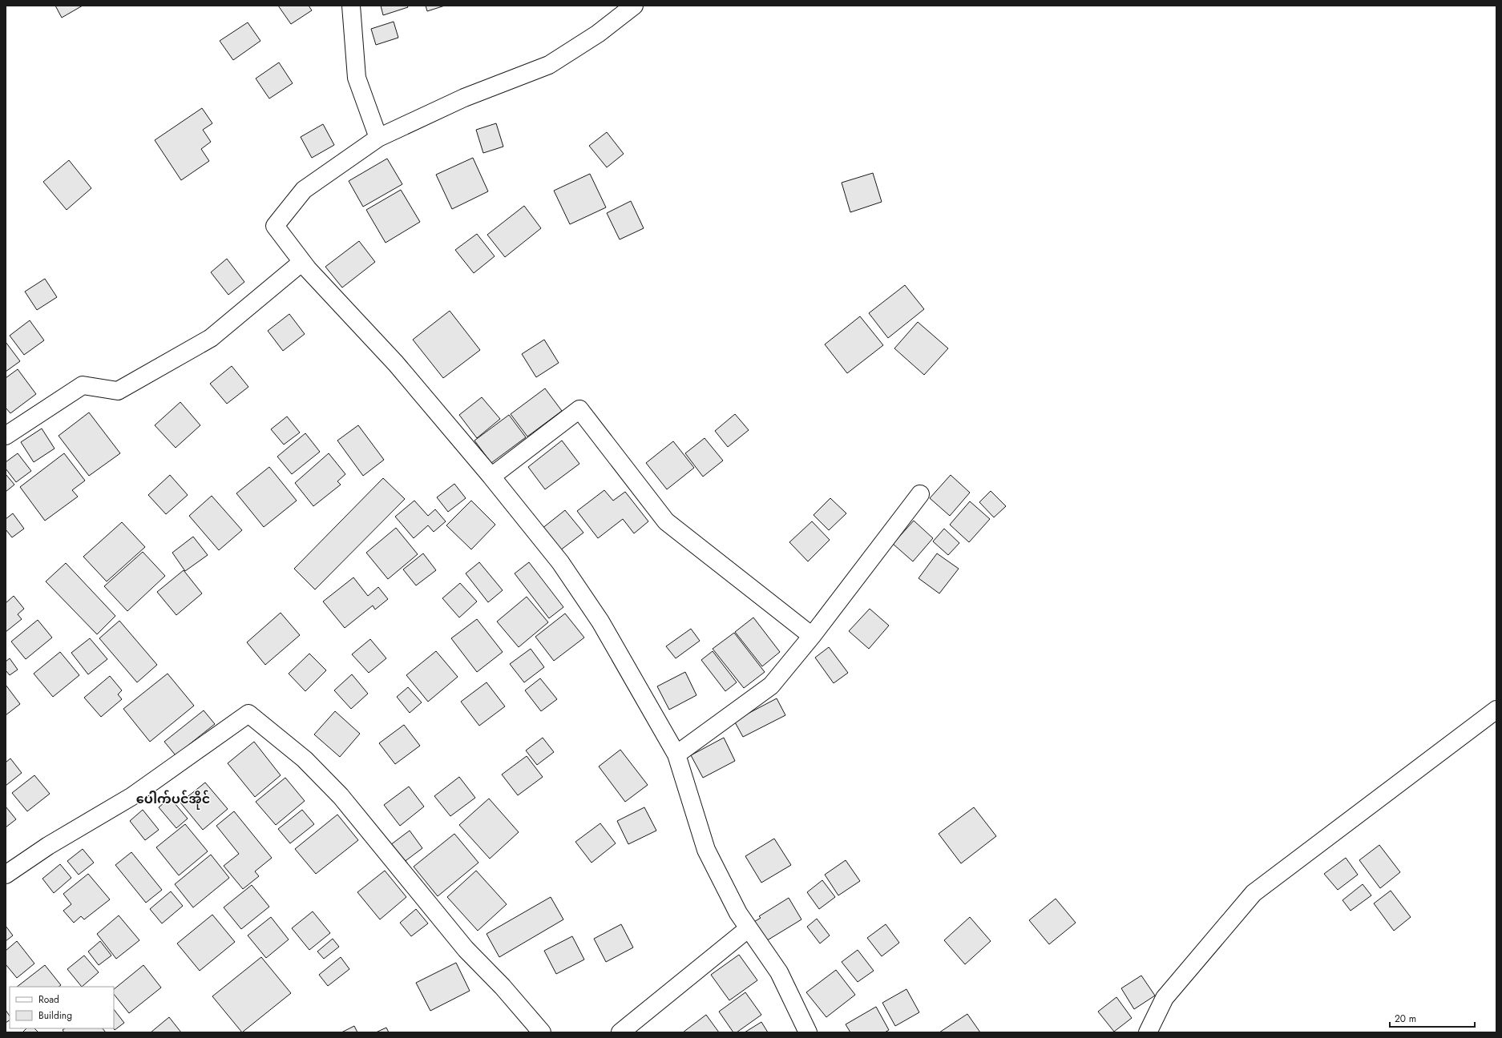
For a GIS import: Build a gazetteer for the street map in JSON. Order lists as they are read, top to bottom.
{
  "districts": ["ပေါက်ပင်အိုင်"],
  "legend": ["Road", "Building"],
  "scale_bar": "20 m"
}
